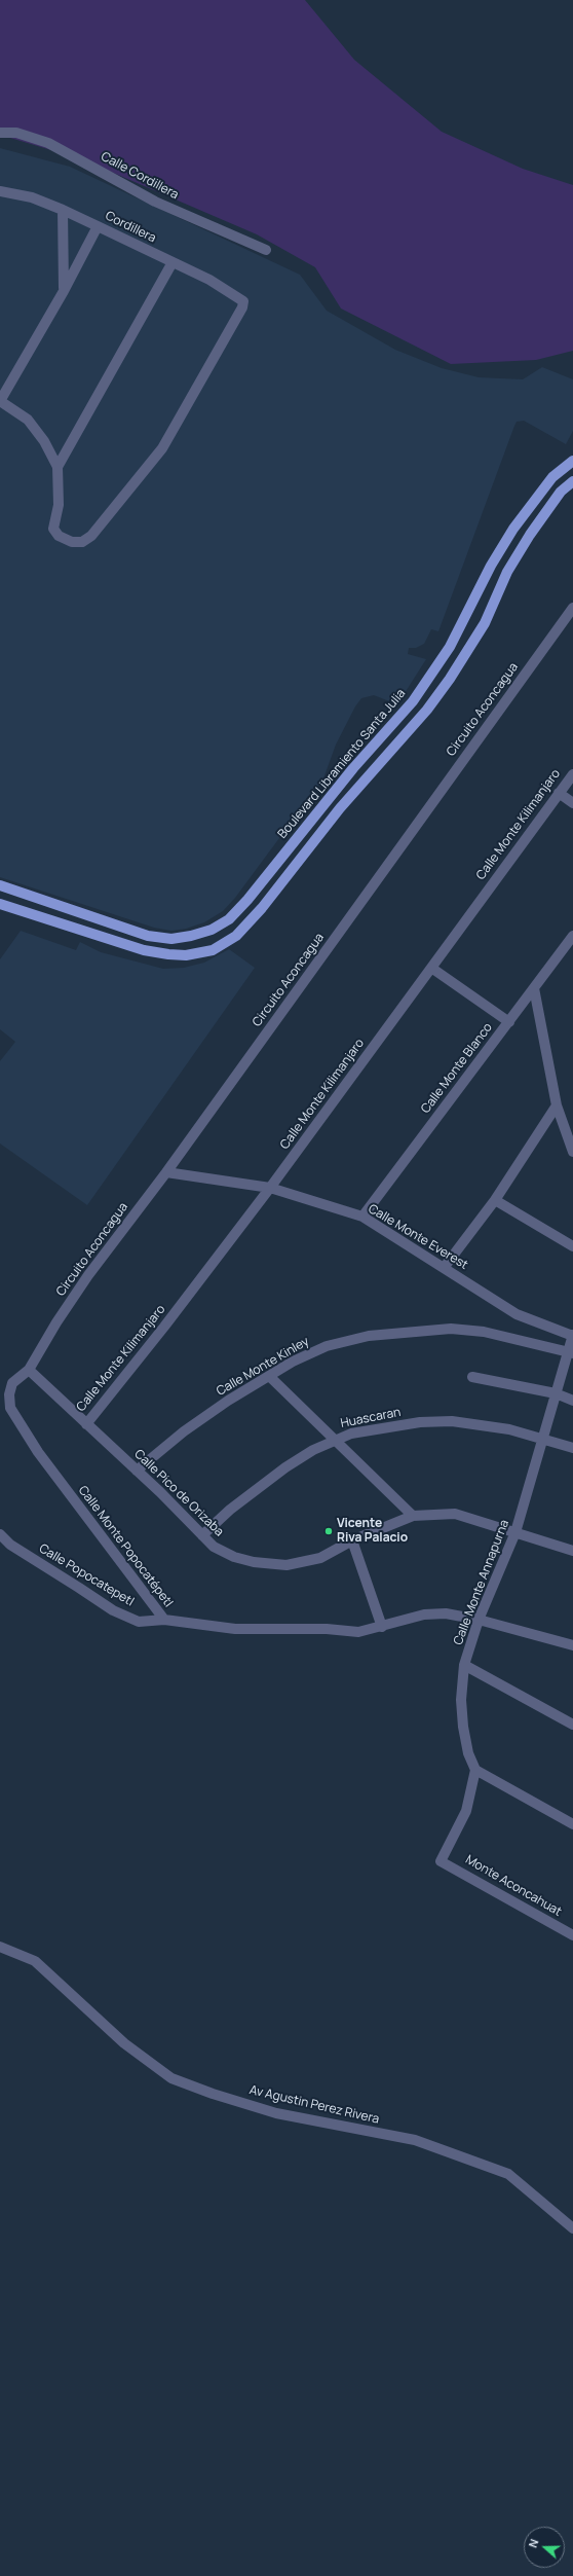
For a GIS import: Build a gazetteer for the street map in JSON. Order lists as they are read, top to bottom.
{
  "streets": {
    "main road": ["Boulevard Libramiento Santa Julia"],
    "street": [
      "Calle Cordillera",
      "Cordillera",
      "Circuito Aconcagua",
      "Calle Monte Kilimanjaro",
      "Calle Monte Blanco",
      "Calle Monte Everest",
      "Calle Monte Kinley",
      "Huascaran",
      "Calle Pico de Orizaba",
      "Calle Monte Popocatépetl",
      "Calle Popocatepetl",
      "Calle Monte Annapurna",
      "Monte Aconcahuat",
      "Av Agustin Perez Rivera"
    ]
  },
  "crossings": [
    ["Circuito Aconcagua", "Calle Monte Everest"],
    ["Circuito Aconcagua", "Calle Pico de Orizaba"],
    ["Circuito Aconcagua", "Calle Monte Popocatépetl"],
    ["Calle Monte Kilimanjaro", "Calle Monte Everest"],
    ["Calle Monte Kilimanjaro", "Calle Pico de Orizaba"],
    ["Calle Monte Blanco", "Calle Monte Everest"],
    ["Calle Monte Everest", "Calle Monte Annapurna"],
    ["Calle Monte Kinley", "Calle Pico de Orizaba"],
    ["Calle Monte Kinley", "Calle Monte Annapurna"],
    ["Huascaran", "Calle Pico de Orizaba"],
    ["Huascaran", "Calle Monte Annapurna"],
    ["Calle Pico de Orizaba", "Calle Monte Popocatépetl"],
    ["Calle Pico de Orizaba", "Calle Monte Annapurna"],
    ["Calle Monte Popocatépetl", "Calle Popocatepetl"],
    ["Calle Monte Popocatépetl", "Calle Monte Annapurna"],
    ["Calle Monte Annapurna", "Monte Aconcahuat"]
  ],
  "places": ["Vicente Riva Palacio"],
  "north": "left"
}
